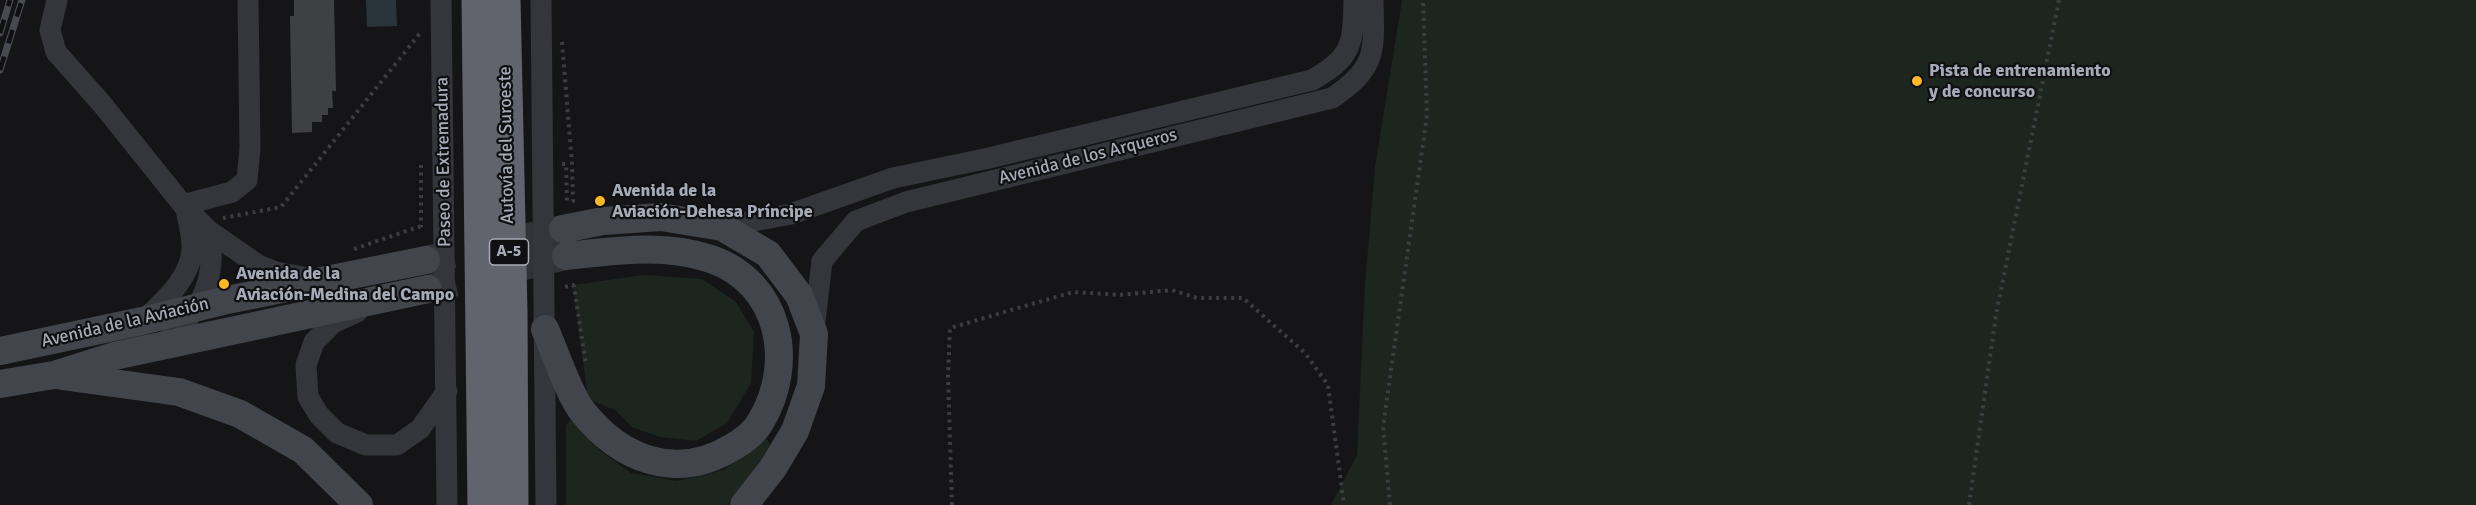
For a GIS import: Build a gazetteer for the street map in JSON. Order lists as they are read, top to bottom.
{
  "streets": {
    "highway": ["Autovía del Suroeste", "A-5"],
    "main road": ["Avenida de la Aviación"],
    "street": ["Avenida de los Arqueros", "Paseo de Extremadura"]
  },
  "crossings": [
    ["Paseo de Extremadura", "Avenida de la Aviación"]
  ],
  "places": ["Pista de entrenamiento y de concurso", "Avenida de la Aviación-Dehesa Príncipe", "Avenida de la Aviación-Medina del Campo"]
}
